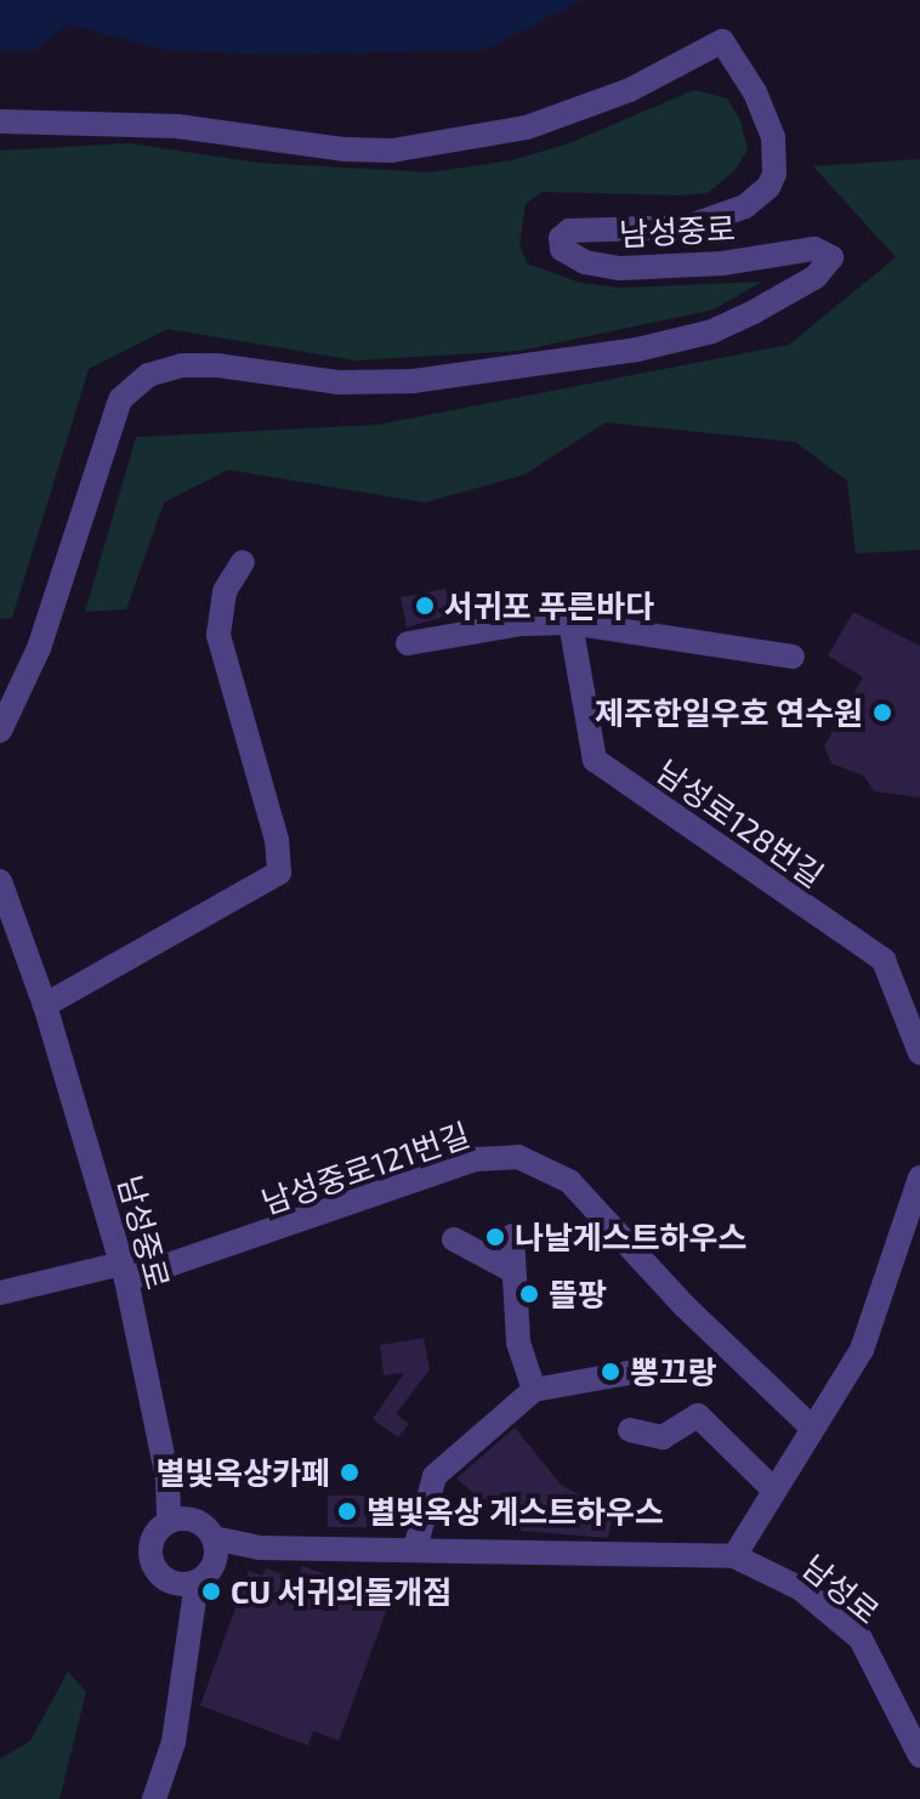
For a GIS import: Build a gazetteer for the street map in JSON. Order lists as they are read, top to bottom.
{
  "streets": {
    "street": [
      "남성중로",
      "남성로128번길",
      "남성중로121번길",
      "남성로"
    ]
  },
  "crossings": [
    ["남성중로", "남성중로121번길"],
    ["남성중로", "남성로"]
  ],
  "places": [
    "서귀포 푸른바다",
    "제주한일우호 연수원",
    "나날게스트하우스",
    "뜰팡",
    "뽕끄랑",
    "별빛옥상카페",
    "별빛옥상 게스트하우스",
    "CU 서귀외돌개점"
  ]
}
